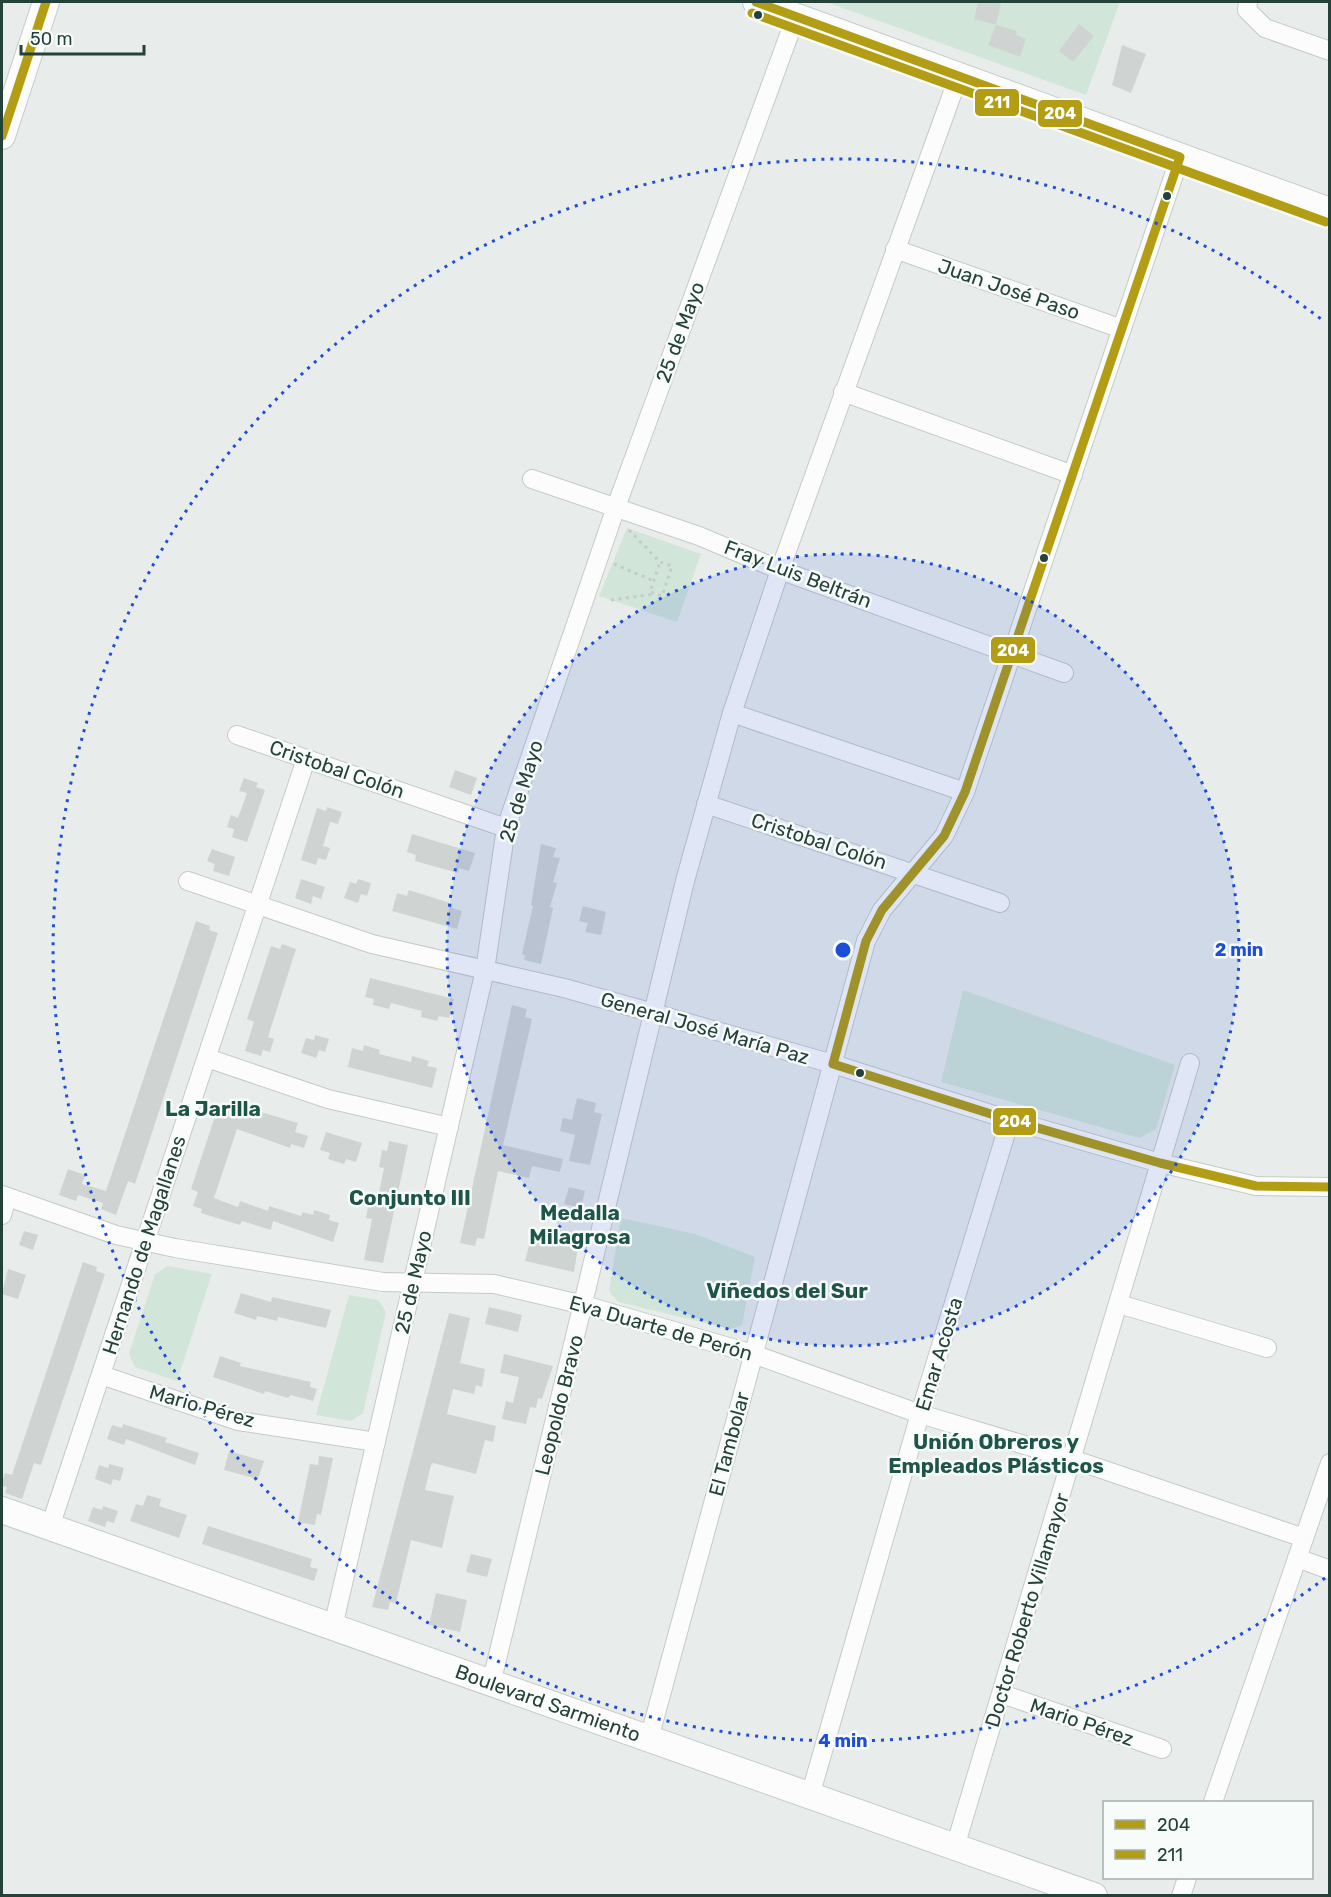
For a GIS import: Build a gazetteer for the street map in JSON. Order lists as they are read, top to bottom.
{
  "streets": {
    "street": [
      "Juan José Paso",
      "25 de Mayo",
      "Fray Luis Beltrán",
      "Cristobal Colón",
      "General José María Paz",
      "Hernando de Magallanes",
      "Eva Duarte de Perón",
      "Emar Acosta",
      "Leopoldo Bravo",
      "Mario Pérez",
      "El Tambolar",
      "Doctor Roberto Villamayor",
      "Boulevard Sarmiento"
    ]
  },
  "crossings": [
    ["Juan José Paso", "Leopoldo Bravo"],
    ["Juan José Paso", "El Tambolar"],
    ["25 de Mayo", "Fray Luis Beltrán"],
    ["25 de Mayo", "Cristobal Colón"],
    ["25 de Mayo", "General José María Paz"],
    ["25 de Mayo", "Eva Duarte de Perón"],
    ["25 de Mayo", "Mario Pérez"],
    ["25 de Mayo", "Boulevard Sarmiento"],
    ["Fray Luis Beltrán", "Leopoldo Bravo"],
    ["Fray Luis Beltrán", "El Tambolar"],
    ["Cristobal Colón", "Hernando de Magallanes"],
    ["Cristobal Colón", "Leopoldo Bravo"],
    ["Cristobal Colón", "El Tambolar"],
    ["General José María Paz", "Hernando de Magallanes"],
    ["General José María Paz", "Emar Acosta"],
    ["General José María Paz", "Leopoldo Bravo"],
    ["General José María Paz", "El Tambolar"],
    ["General José María Paz", "Doctor Roberto Villamayor"],
    ["Hernando de Magallanes", "Eva Duarte de Perón"],
    ["Hernando de Magallanes", "Mario Pérez"],
    ["Hernando de Magallanes", "Boulevard Sarmiento"],
    ["Eva Duarte de Perón", "Emar Acosta"],
    ["Eva Duarte de Perón", "Leopoldo Bravo"],
    ["Eva Duarte de Perón", "El Tambolar"],
    ["Eva Duarte de Perón", "Doctor Roberto Villamayor"],
    ["Emar Acosta", "Boulevard Sarmiento"],
    ["Leopoldo Bravo", "Boulevard Sarmiento"],
    ["Mario Pérez", "Doctor Roberto Villamayor"],
    ["El Tambolar", "Boulevard Sarmiento"],
    ["Doctor Roberto Villamayor", "Boulevard Sarmiento"]
  ],
  "districts": [
    "La Jarilla",
    "Conjunto III",
    "Medalla Milagrosa",
    "Viñedos del Sur",
    "Unión Obreros y Empleados Plásticos"
  ],
  "lines": ["transit line 204", "transit line 211"],
  "legend": ["204", "211"],
  "scale_bar": "50 m",
  "rings": ["2 min", "4 min"]
}
